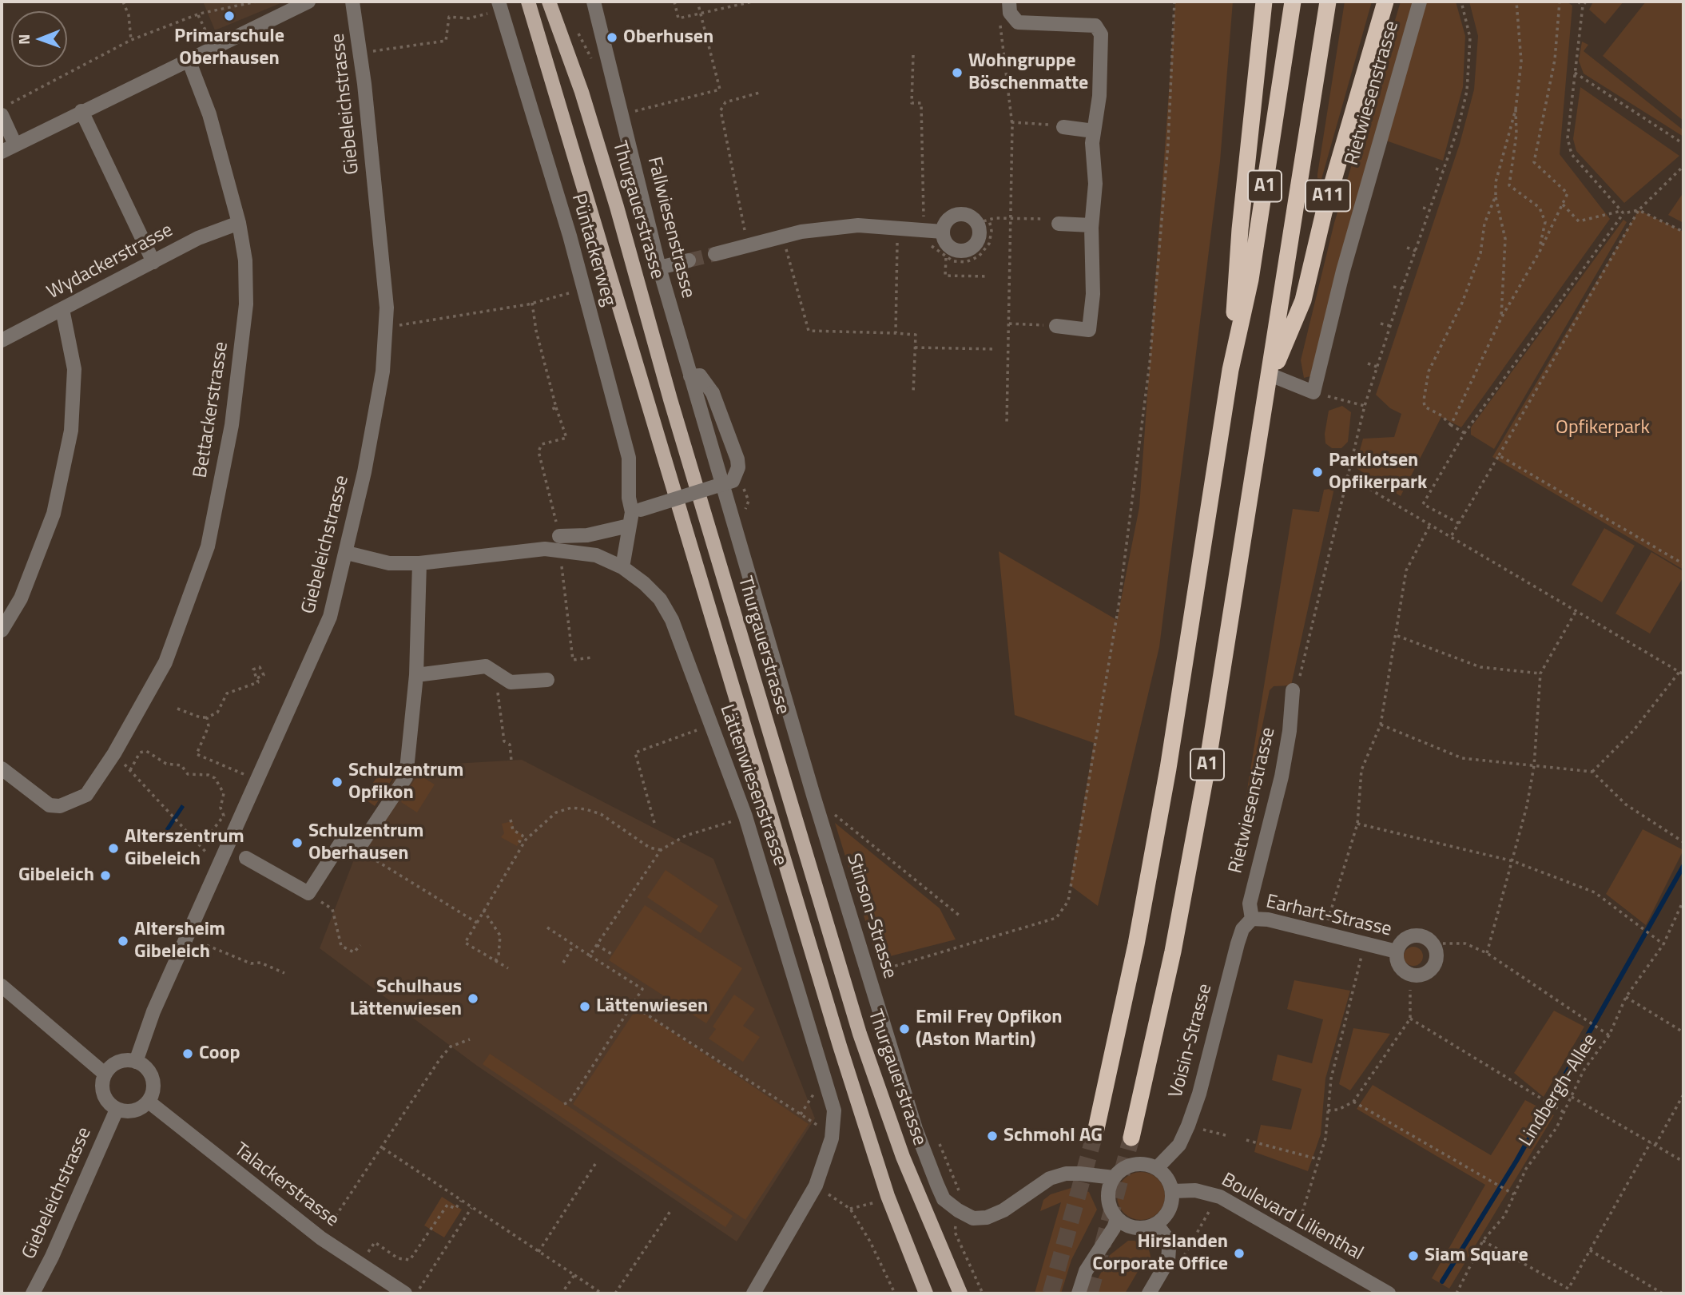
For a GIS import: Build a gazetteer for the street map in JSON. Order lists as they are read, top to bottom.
{
  "streets": {
    "highway": ["A1", "A11"],
    "main road": ["Thurgauerstrasse"],
    "street": [
      "Rietwiesenstrasse",
      "Giebeleichstrasse",
      "Fallwiesenstrasse",
      "Püntackerweg",
      "Wydackerstrasse",
      "Bettackerstrasse",
      "Lättenwiesenstrasse",
      "Stinson-Strasse",
      "Earhart-Strasse",
      "Voisin-Strasse",
      "Talackerstrasse",
      "Boulevard Lilienthal"
    ],
    "path": ["Lindbergh-Allee"]
  },
  "crossings": [
    ["Rietwiesenstrasse", "Earhart-Strasse"],
    ["Rietwiesenstrasse", "Voisin-Strasse"],
    ["Giebeleichstrasse", "Lättenwiesenstrasse"],
    ["Giebeleichstrasse", "Talackerstrasse"],
    ["A1", "A11"],
    ["Fallwiesenstrasse", "Stinson-Strasse"],
    ["Püntackerweg", "Lättenwiesenstrasse"],
    ["Wydackerstrasse", "Bettackerstrasse"],
    ["Earhart-Strasse", "Voisin-Strasse"],
    ["Voisin-Strasse", "Boulevard Lilienthal"]
  ],
  "parks": ["Opfikerpark"],
  "places": [
    "Primarschule Oberhausen",
    "Oberhusen",
    "Wohngruppe Böschenmatte",
    "Parklotsen Opfikerpark",
    "Schulzentrum Opfikon",
    "Schulzentrum Oberhausen",
    "Alterszentrum Gibeleich",
    "Gibeleich",
    "Altersheim Gibeleich",
    "Schulhaus Lättenwiesen",
    "Lättenwiesen",
    "Emil Frey Opfikon (Aston Martin)",
    "Coop",
    "Schmohl AG",
    "Hirslanden Corporate Office",
    "Siam Square"
  ],
  "north": "left"
}
